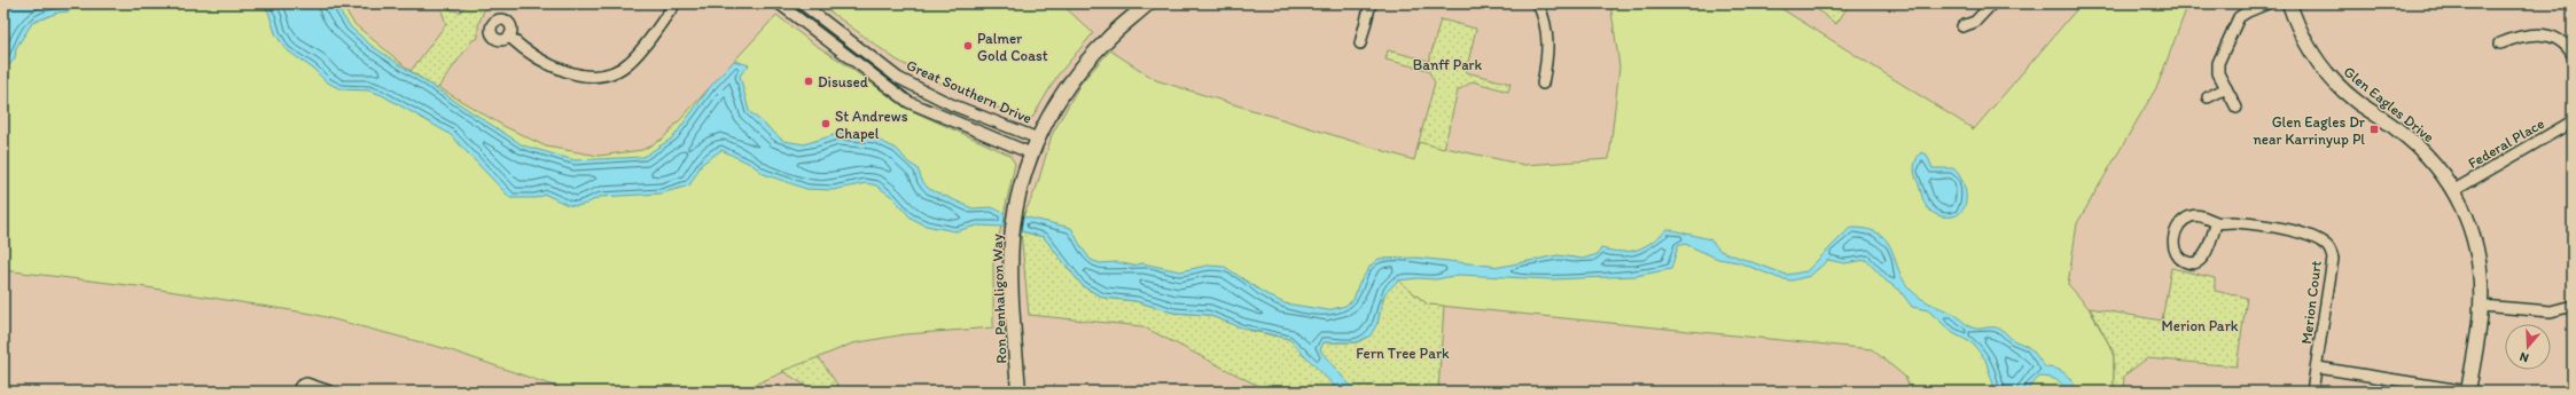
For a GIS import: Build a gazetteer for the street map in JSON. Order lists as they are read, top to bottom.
{
  "streets": {
    "street": [
      "Great Southern Drive",
      "Glen Eagles Drive",
      "Federal Place",
      "Ron Penhaligon Way",
      "Merion Court"
    ]
  },
  "crossings": [
    ["Great Southern Drive", "Ron Penhaligon Way"],
    ["Glen Eagles Drive", "Federal Place"]
  ],
  "parks": ["Banff Park", "Merion Park", "Fern Tree Park"],
  "places": {
    "other": ["Palmer Gold Coast", "Disused", "St Andrews Chapel"],
    "transit": ["Glen Eagles Dr near Karrinyup Pl"]
  },
  "north": "bottom"
}
